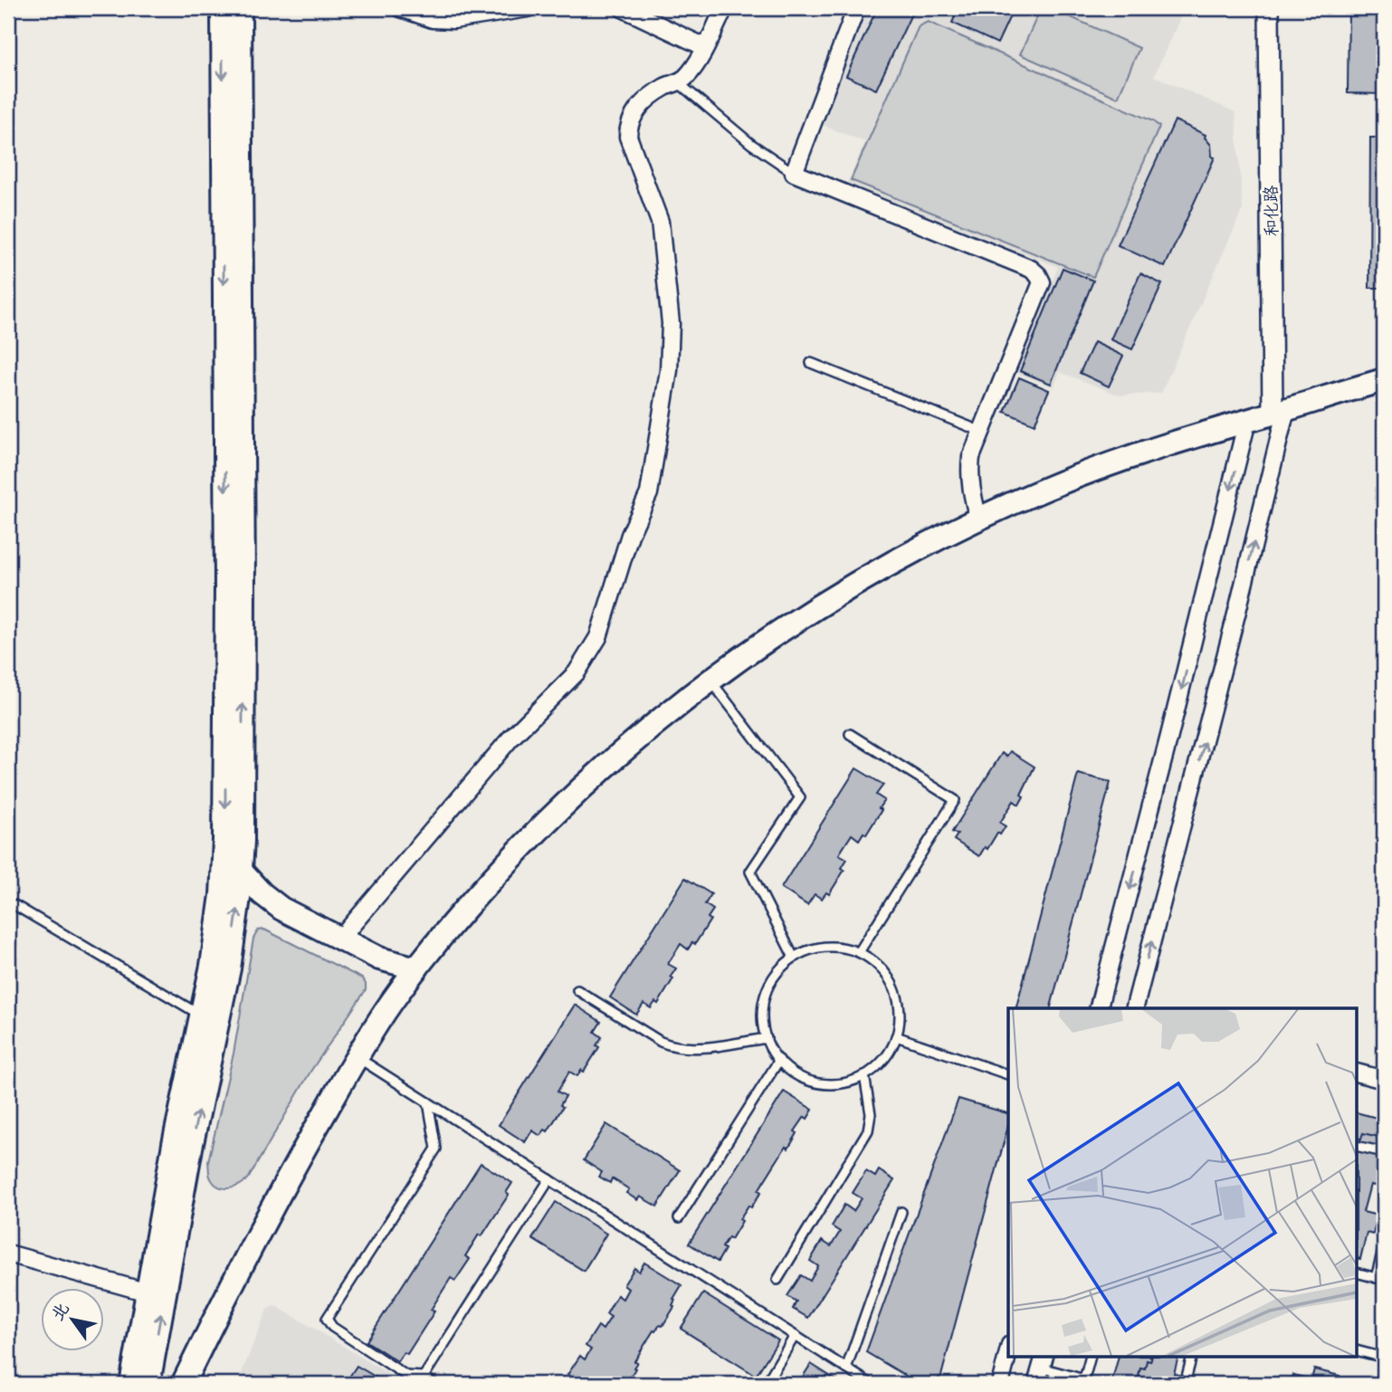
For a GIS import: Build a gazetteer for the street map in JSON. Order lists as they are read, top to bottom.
{
  "streets": {
    "street": ["和化路"]
  },
  "north": "top left"
}
